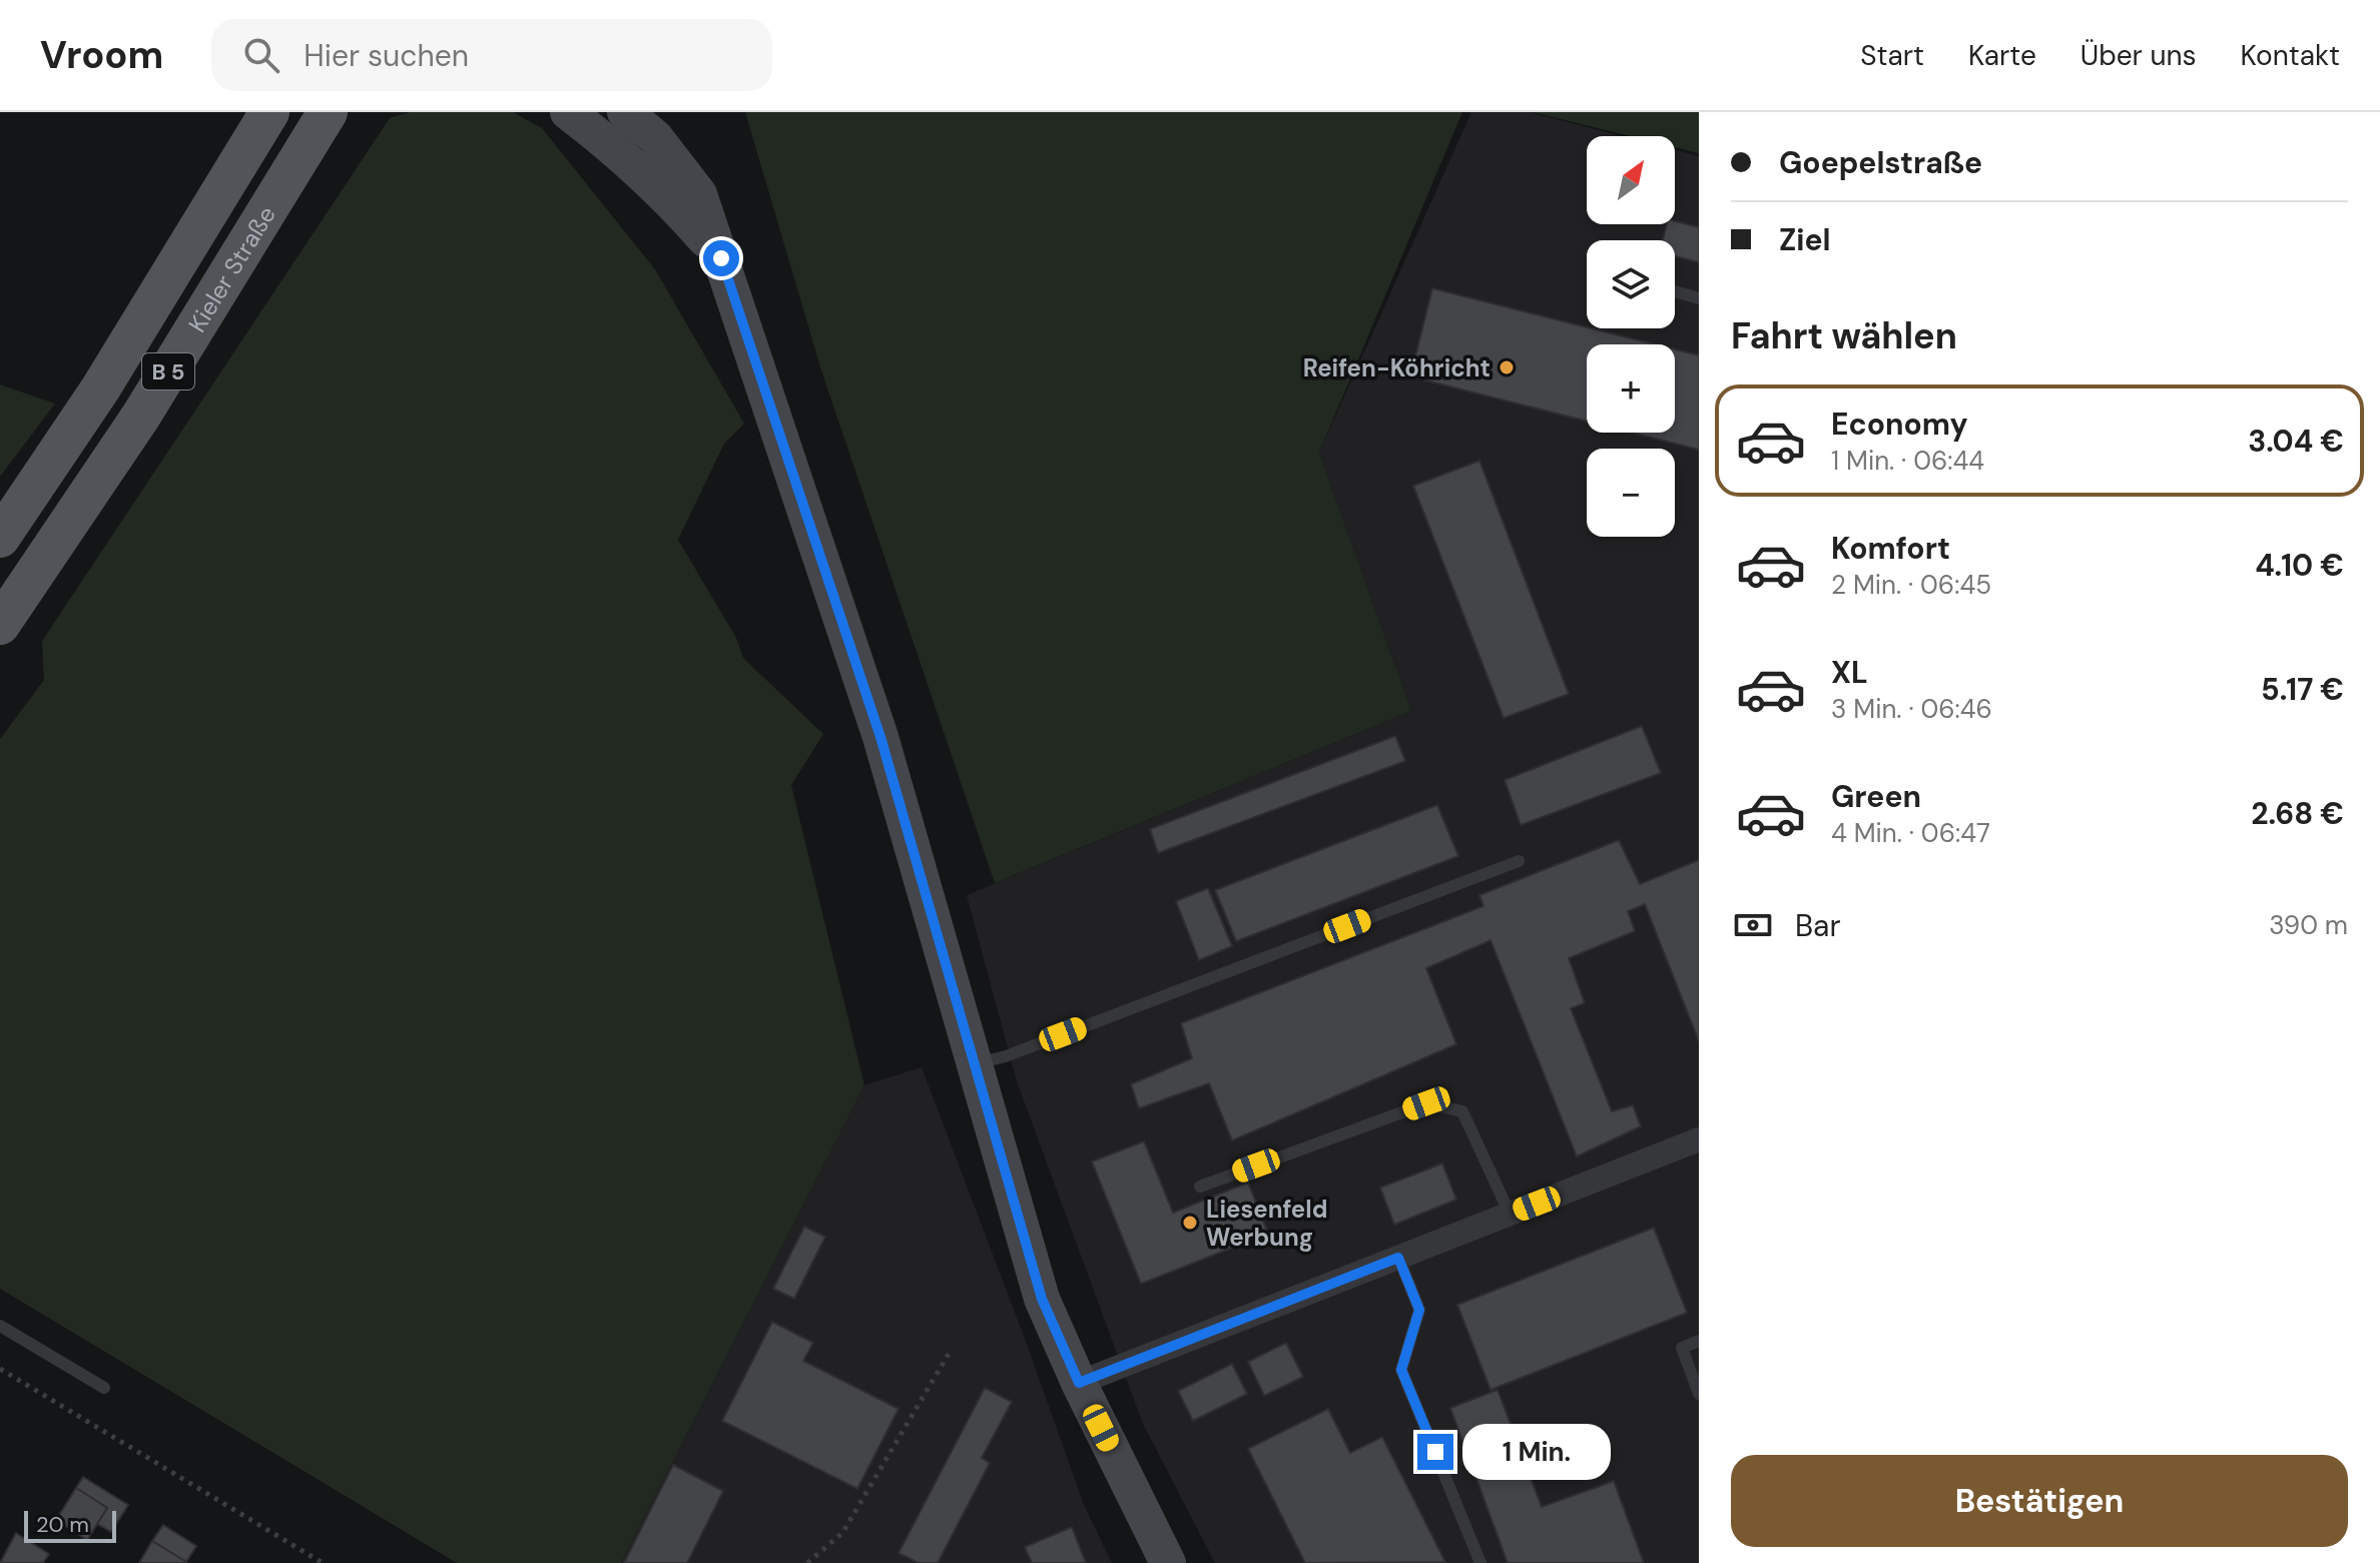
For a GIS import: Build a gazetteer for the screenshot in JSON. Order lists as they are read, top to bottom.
{
  "streets": {
    "main road": ["Kieler Straße", "B 5"]
  },
  "places": ["Reifen-Köhricht", "Liesenfeld Werbung"],
  "scale_bar": "20 m",
  "north": "top right",
  "page": {
    "header": "Vroom",
    "search": "Hier suchen",
    "nav": [
      "Start",
      "Karte",
      "Über uns",
      "Kontakt"
    ],
    "banner": ["Goepelstraße", "Ziel"],
    "map_buttons": ["+", "−"],
    "heading": "Fahrt wählen",
    "list": [
      {
        "name": "Economy",
        "note": "1 Min. · 06:44",
        "value": "3.04 €"
      },
      {
        "name": "Komfort",
        "note": "2 Min. · 06:45",
        "value": "4.10 €"
      },
      {
        "name": "XL",
        "note": "3 Min. · 06:46",
        "value": "5.17 €"
      },
      {
        "name": "Green",
        "note": "4 Min. · 06:47",
        "value": "2.68 €"
      }
    ],
    "pay": ["Bar", "390 m"],
    "bubble": "1 Min.",
    "buttons": "Bestätigen",
    "scale": "20 m"
  }
}
